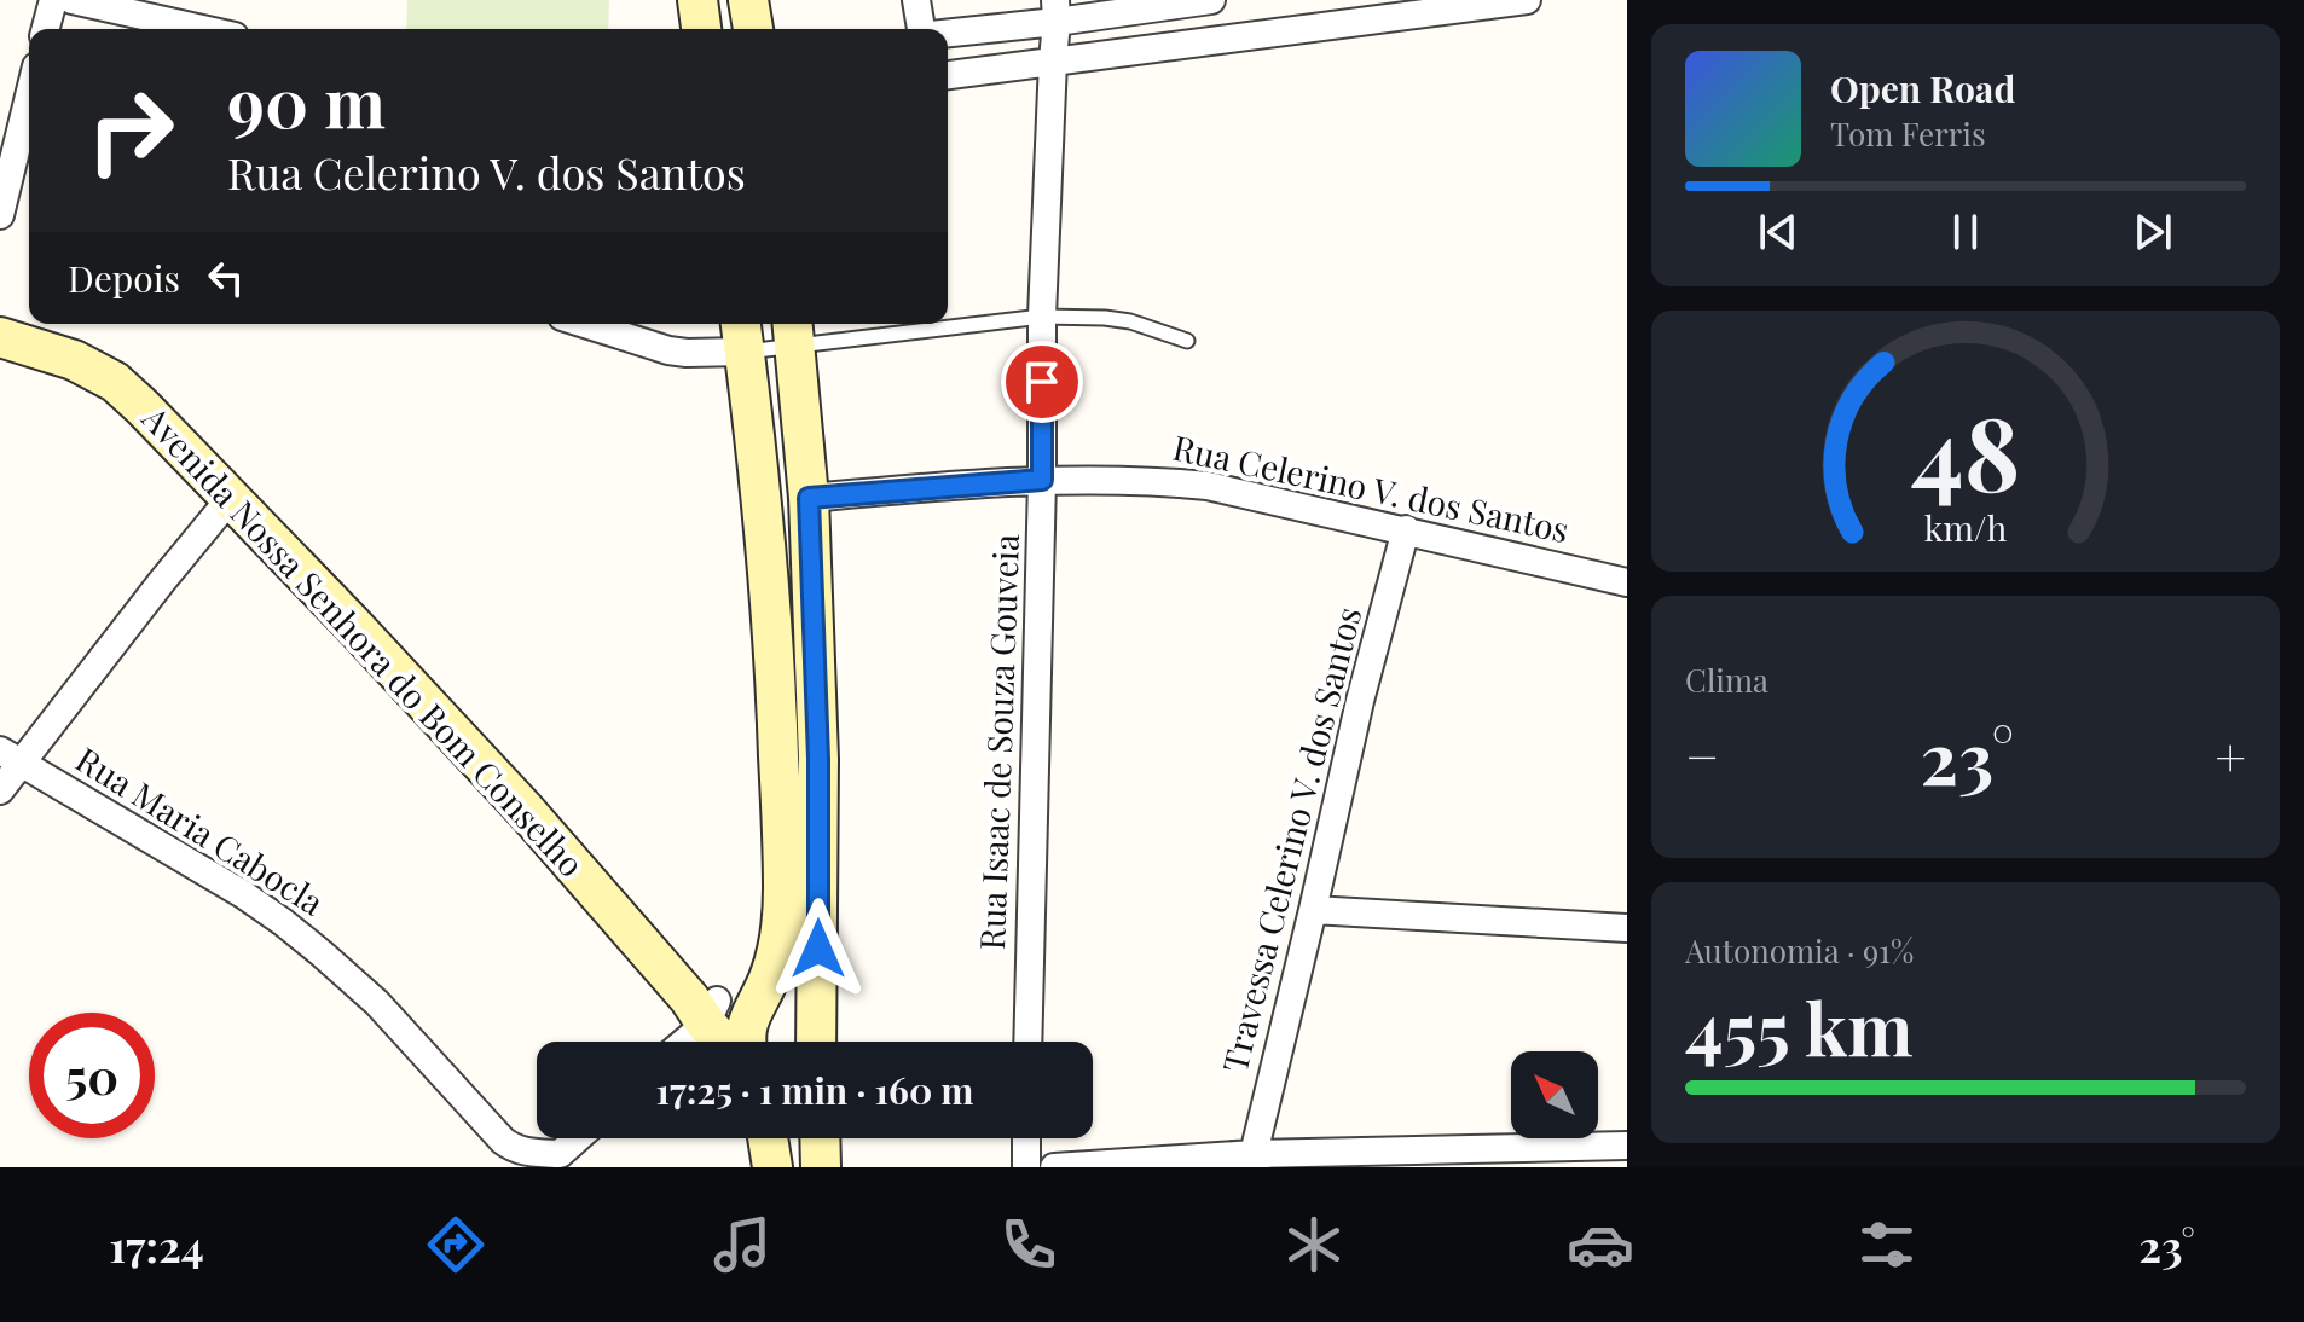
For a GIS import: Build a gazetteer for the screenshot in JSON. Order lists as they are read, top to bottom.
{
  "streets": {
    "main road": ["Avenida Nossa Senhora do Bom Conselho"],
    "street": [
      "Rua Celerino V. dos Santos",
      "Rua Isaac de Souza Gouveia",
      "Rua Maria Cabocla",
      "Travessa Celerino V. dos Santos"
    ]
  },
  "crossings": [
    ["Rua Celerino V. dos Santos", "Rua Isaac de Souza Gouveia"],
    ["Rua Celerino V. dos Santos", "Travessa Celerino V. dos Santos"]
  ],
  "north": "top left",
  "page": {
    "turn": ["90 m", "Rua Celerino V. dos Santos"],
    "song": ["Open Road", "Tom Ferris"],
    "then": "Depois",
    "tile": [
      "Clima",
      ["Autonomia · 91%", "455 km"]
    ],
    "heat": ["−", "23°", "+"],
    "limit": "50",
    "trip": "17:25 · 1 min · 160 m",
    "tabs": ["17:24", "23°"],
    "gauge": ["48", "km/h"]
  }
}
